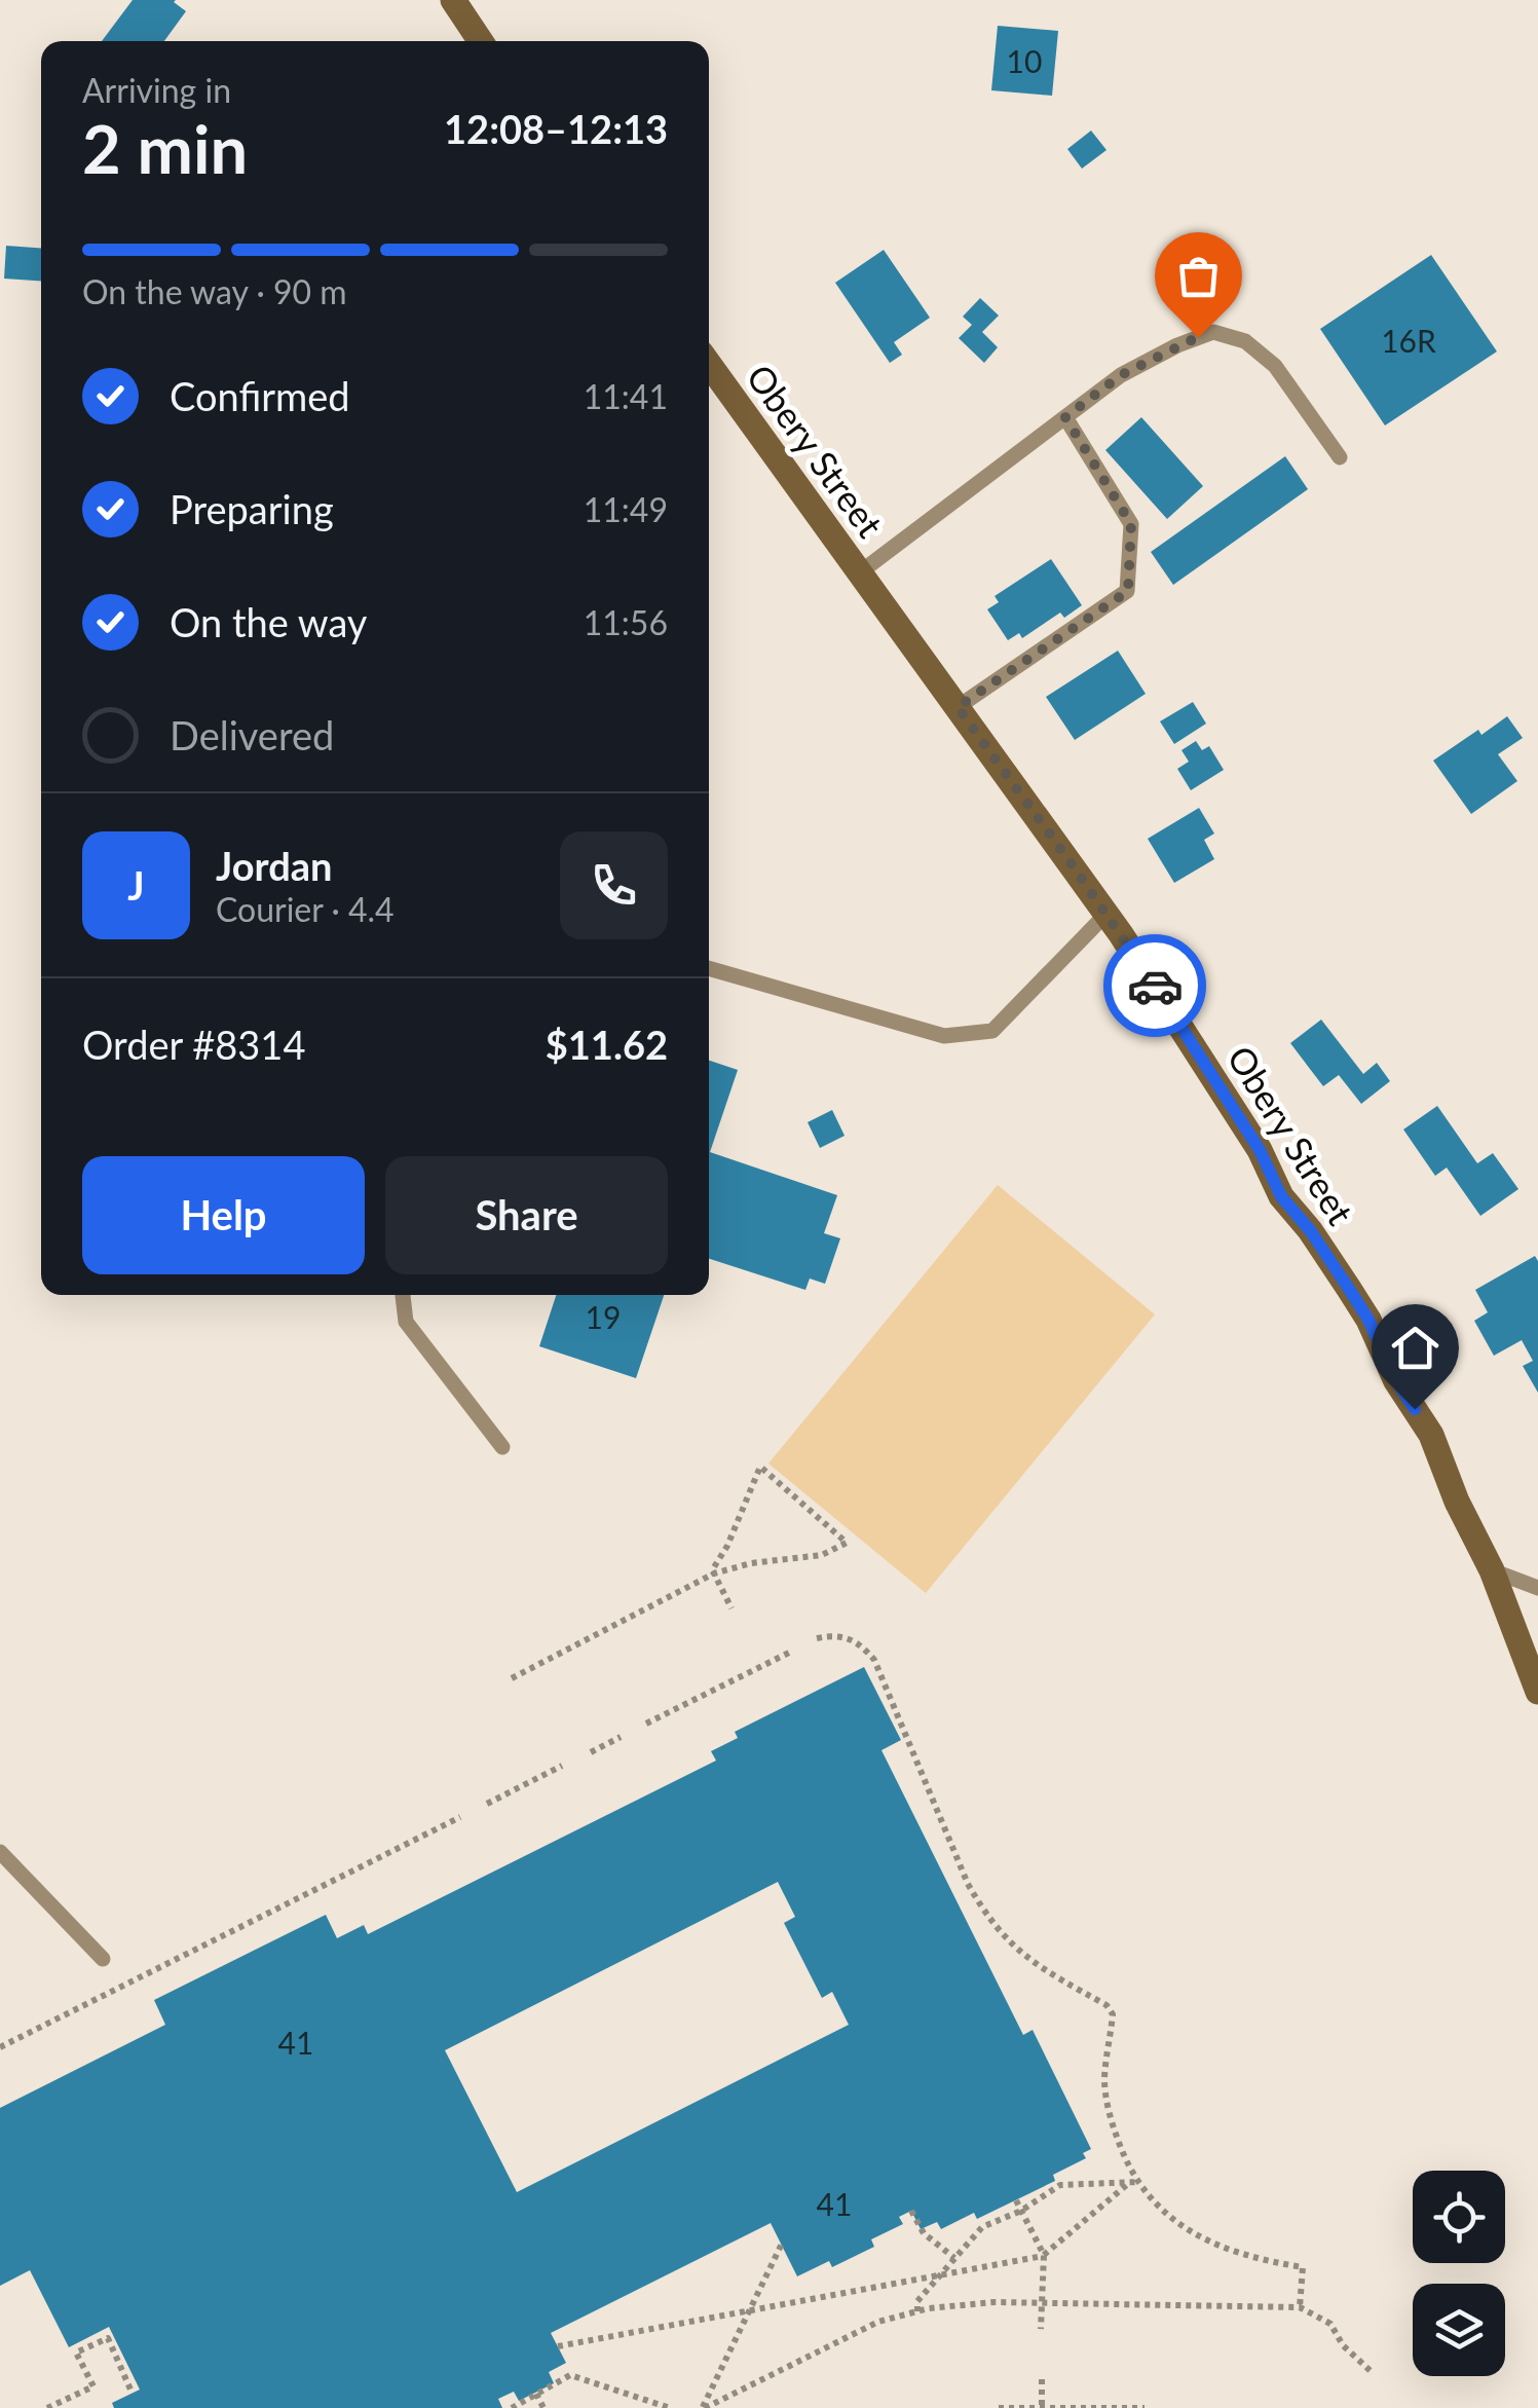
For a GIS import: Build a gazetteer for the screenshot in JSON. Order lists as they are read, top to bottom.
{
  "streets": {
    "main road": ["Obery Street"]
  },
  "house_numbers": [
    "10",
    "16R",
    "19",
    "41",
    "41"
  ],
  "page": {
    "heading": ["2 min", "Arriving in", "12:08–12:13"],
    "panel": [
      "Jordan",
      "Courier · 4.4",
      "Order #8314",
      "$11.62"
    ],
    "bar": "On the way · 90 m",
    "list": [
      ["Confirmed", "11:41"],
      ["Preparing", "11:49"],
      ["On the way", "11:56"],
      "Delivered"
    ],
    "round": "J",
    "buttons": ["Help", "Share"]
  }
}
